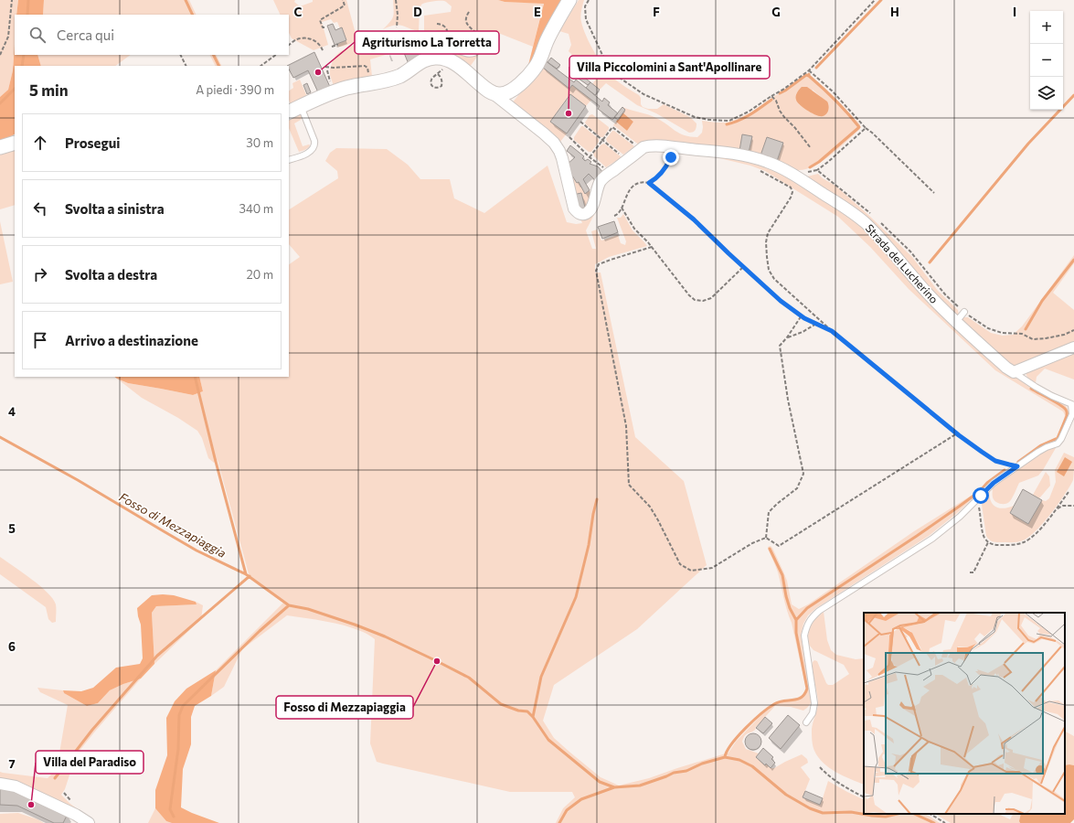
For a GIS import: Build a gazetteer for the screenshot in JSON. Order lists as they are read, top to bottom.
{
  "streets": {
    "street": ["Strada del Lucherino"]
  },
  "water": ["Fosso di Mezzapiaggia"],
  "places": [
    "Agriturismo La Torretta",
    "Villa Piccolomini a Sant'Apollinare",
    "Fosso di Mezzapiaggia",
    "Villa del Paradiso"
  ],
  "page": {
    "map_buttons": ["+", "−"],
    "search": "Cerca qui",
    "heading": ["5 min", "A piedi · 390 m"],
    "list": [
      ["Prosegui", "30 m"],
      ["Svolta a sinistra", "340 m"],
      ["Svolta a destra", "20 m"],
      "Arrivo a destinazione"
    ]
  },
  "grid": {
    "columns": [
      "C",
      "D",
      "E",
      "F",
      "G",
      "H",
      "I"
    ],
    "rows": [
      "4",
      "5",
      "6",
      "7"
    ]
  }
}
